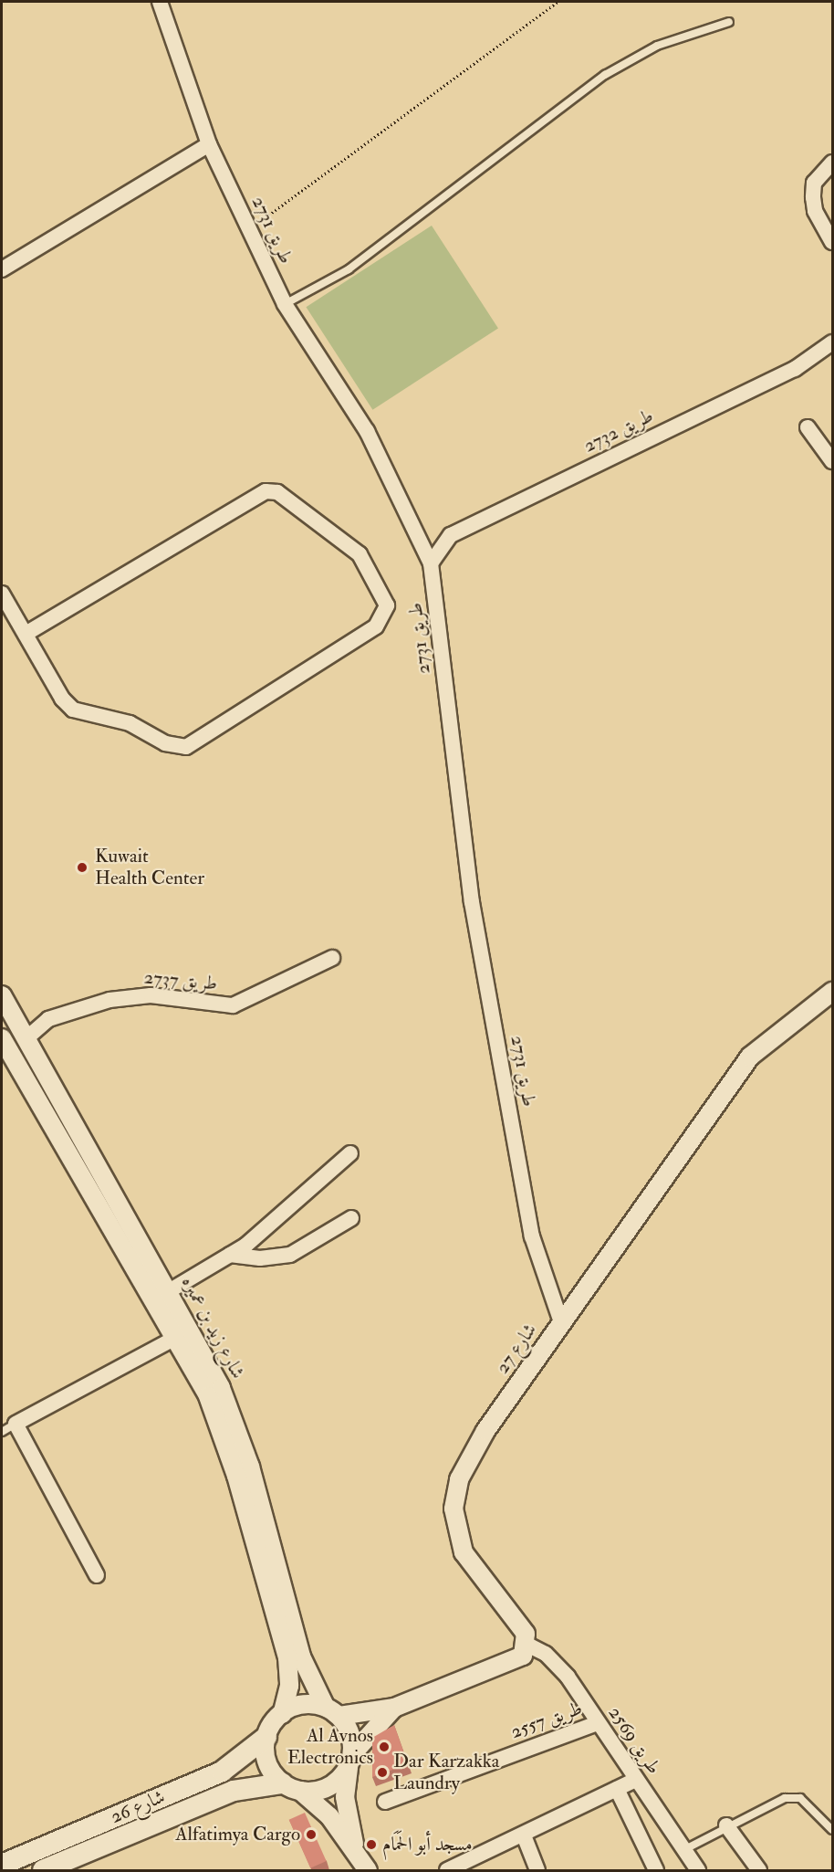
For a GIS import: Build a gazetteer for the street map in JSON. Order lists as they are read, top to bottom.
{
  "streets": {
    "main road": ["شارع 26"],
    "street": [
      "طريق 2731",
      "طريق 2732",
      "طريق 2737",
      "شارع زيد بن عميره",
      "شارع 27",
      "طريق 2557",
      "طريق 2569"
    ]
  },
  "crossings": [
    ["طريق 2731", "طريق 2732"],
    ["طريق 2731", "شارع 27"],
    ["طريق 2737", "شارع زيد بن عميره"],
    ["شارع زيد بن عميره", "شارع 26"],
    ["شارع 27", "طريق 2569"],
    ["طريق 2557", "طريق 2569"]
  ],
  "places": [
    "Kuwait Health Center",
    "Al Avnos Electronics",
    "Dar Karzakka Laundry",
    "Alfatimya Cargo",
    "مسجد أبو الحَمَام"
  ]
}
